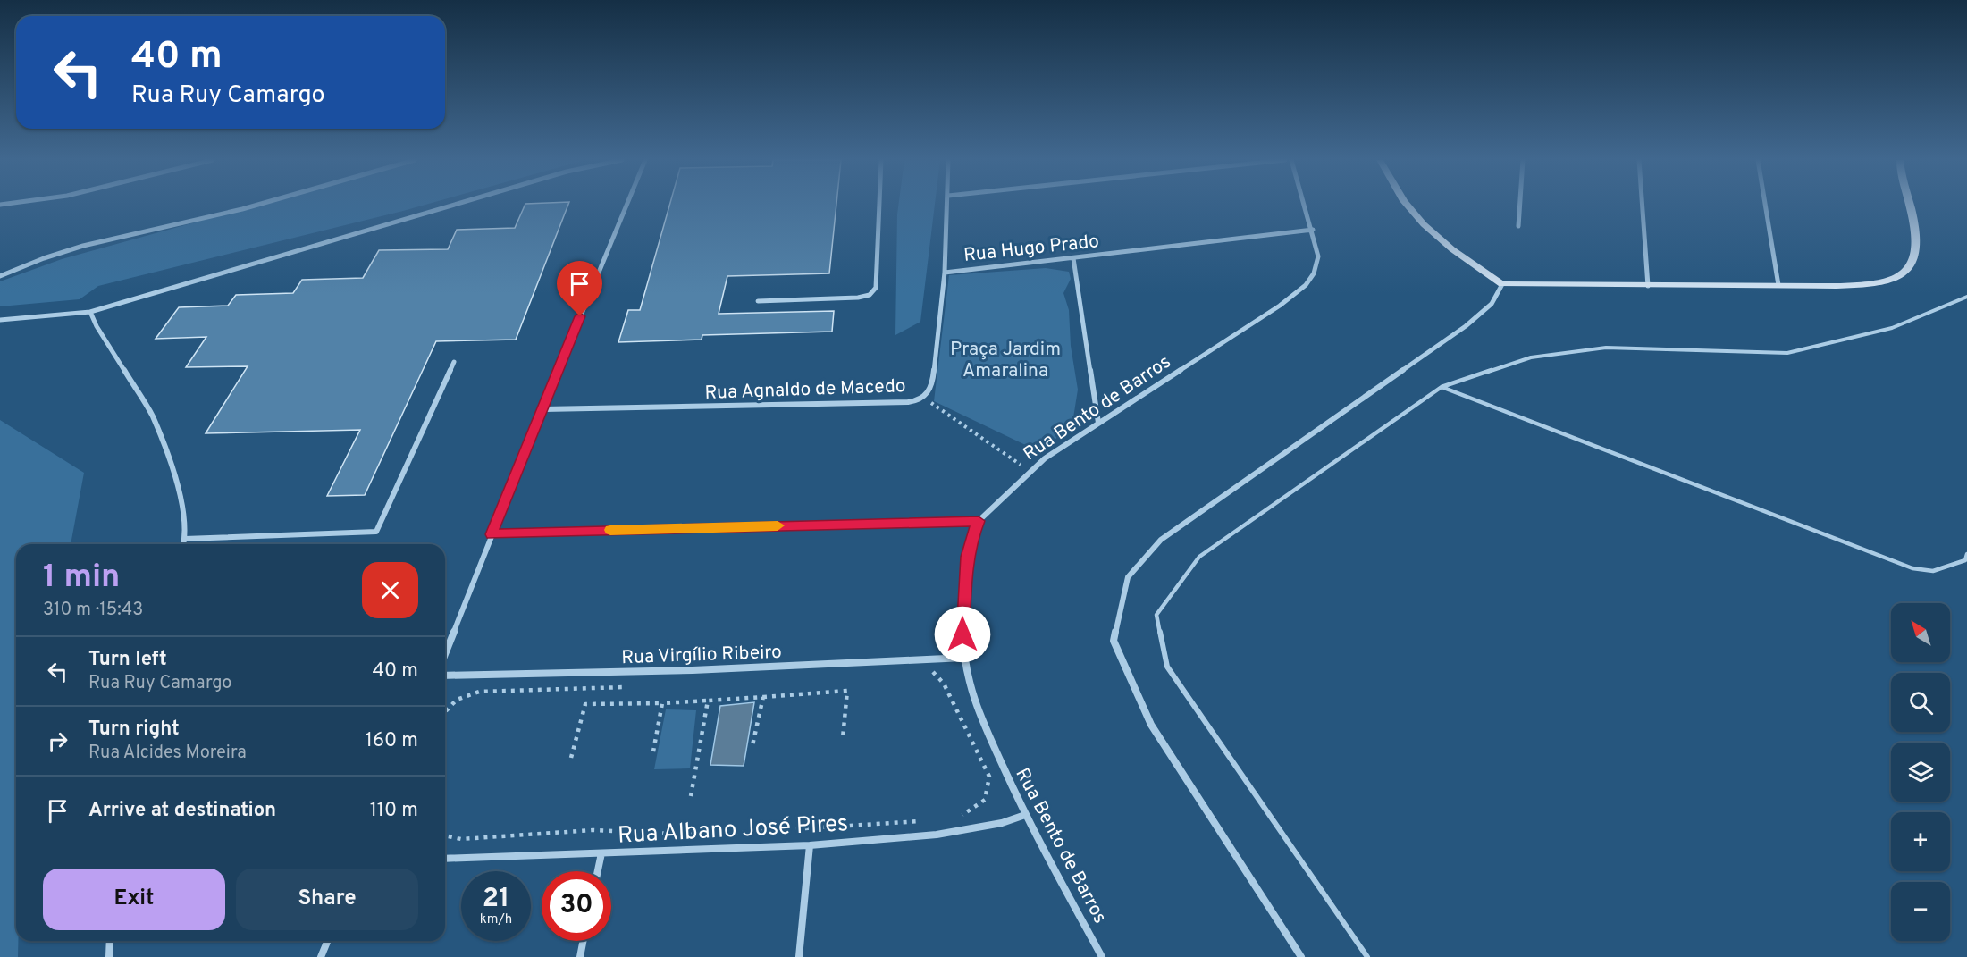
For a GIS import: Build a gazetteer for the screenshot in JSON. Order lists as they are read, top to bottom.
{
  "streets": {
    "street": [
      "Rua Hugo Prado",
      "Rua Agnaldo de Macedo",
      "Rua Bento de Barros",
      "Rua Virgílio Ribeiro",
      "Rua Albano José Pires"
    ]
  },
  "crossings": [
    ["Rua Hugo Prado", "Rua Agnaldo de Macedo"],
    ["Rua Hugo Prado", "Rua Bento de Barros"],
    ["Rua Bento de Barros", "Rua Virgílio Ribeiro"],
    ["Rua Bento de Barros", "Rua Albano José Pires"]
  ],
  "parks": ["Praça Jardim Amaralina"],
  "north": "top left",
  "page": {
    "turn": ["40 m", "Rua Ruy Camargo"],
    "heading": ["1 min", "310 m · 15:43"],
    "map_buttons": ["+", "−"],
    "list": [
      {
        "name": "Turn left",
        "note": "Rua Ruy Camargo",
        "value": "40 m"
      },
      {
        "name": "Turn right",
        "note": "Rua Alcides Moreira",
        "value": "160 m"
      },
      {
        "name": "Arrive at destination",
        "value": "110 m"
      }
    ],
    "buttons": ["Exit", "Share"],
    "speed": "21 km/h",
    "limit": "30"
  }
}
